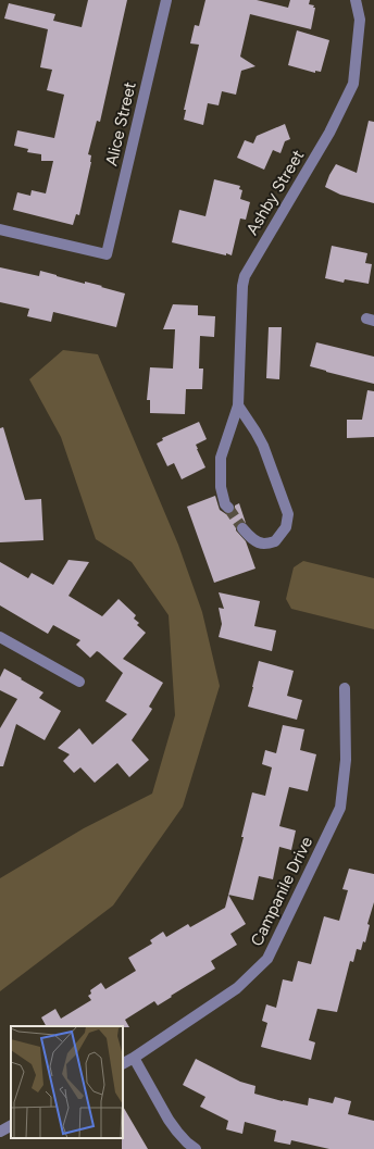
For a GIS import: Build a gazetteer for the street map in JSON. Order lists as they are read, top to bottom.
{
  "streets": {
    "street": ["Alice Street", "Ashby Street", "Campanile Drive"]
  }
}
